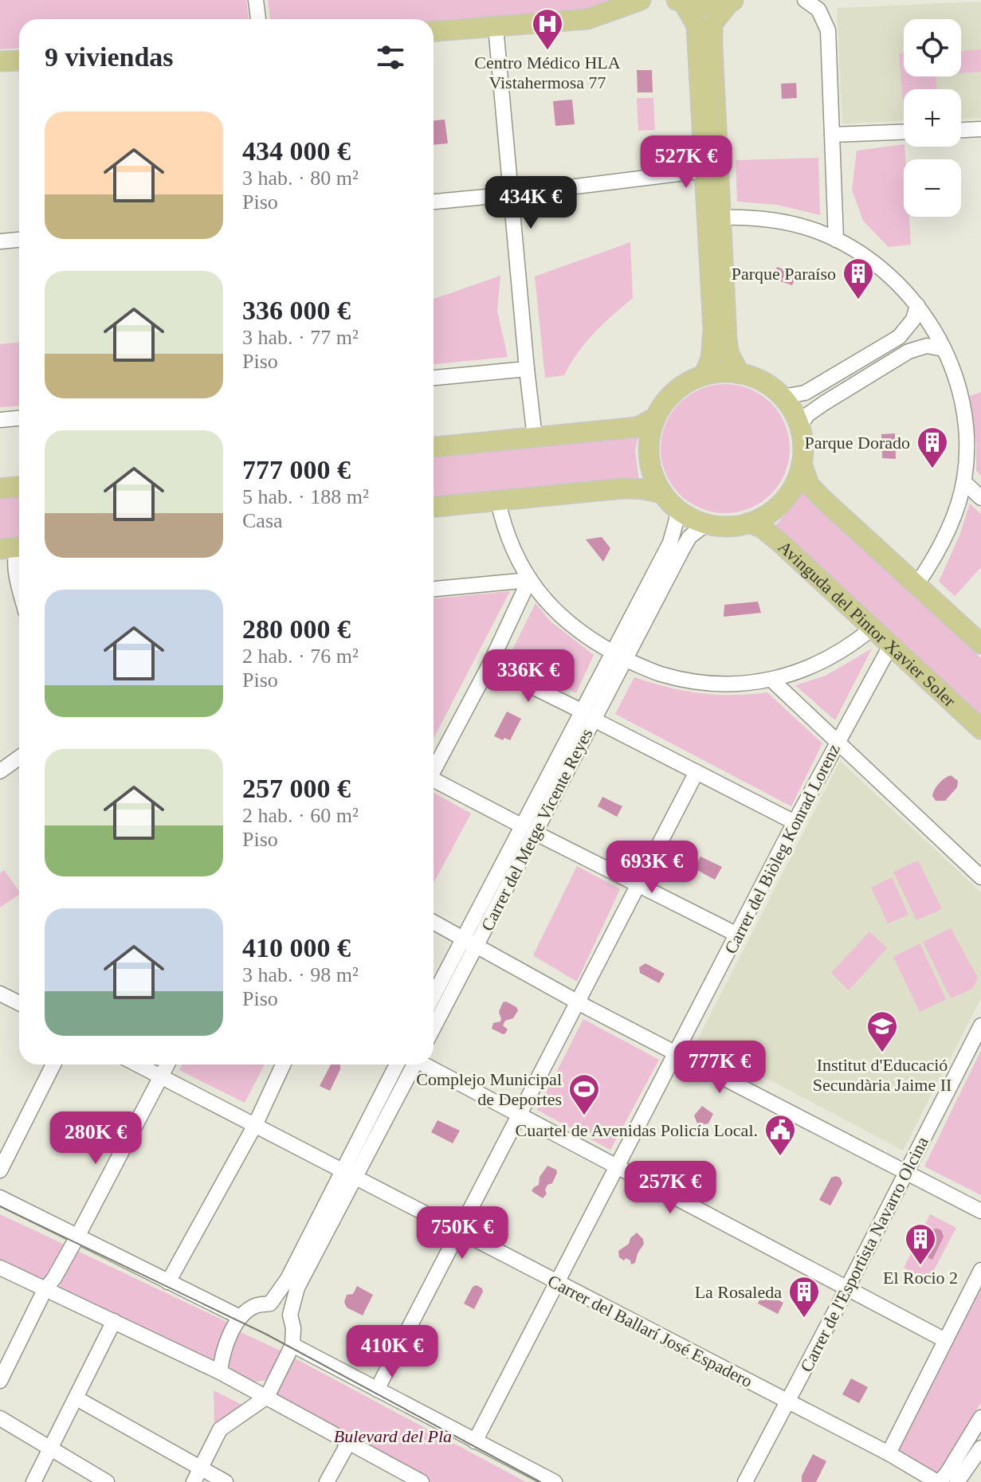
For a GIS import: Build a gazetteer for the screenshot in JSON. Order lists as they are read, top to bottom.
{
  "streets": {
    "main road": ["Avinguda del Pintor Xavier Soler"],
    "street": [
      "Carrer del Metge Vicente Reyes",
      "Carrer del Biòleg Konrad Lorenz",
      "Carrer de l'Esportista Navarro Olcina",
      "Carrer del Ballarí José Espadero"
    ]
  },
  "crossings": [
    ["Avinguda del Pintor Xavier Soler", "Carrer del Metge Vicente Reyes"],
    ["Avinguda del Pintor Xavier Soler", "Carrer del Biòleg Konrad Lorenz"],
    ["Carrer de l'Esportista Navarro Olcina", "Carrer del Ballarí José Espadero"]
  ],
  "parks": ["Bulevard del Pla"],
  "places": {
    "hospital": ["Centro Médico HLA Vistahermosa 77"],
    "building": [
      "Parque Paraíso",
      "Parque Dorado",
      "El Rocio 2",
      "La Rosaleda"
    ],
    "school or university": ["Institut d'Educació Secundària Jaime II"],
    "sports": ["Complejo Municipal de Deportes"],
    "public building": ["Cuartel de Avenidas Policía Local."]
  },
  "page": {
    "map_buttons": ["+", "−"],
    "heading": "9 viviendas",
    "list": [
      {
        "name": "434 000 €",
        "note": "3 hab. · 80 m² · Piso"
      },
      {
        "name": "336 000 €",
        "note": "3 hab. · 77 m² · Piso"
      },
      {
        "name": "777 000 €",
        "note": "5 hab. · 188 m² · Casa"
      },
      {
        "name": "280 000 €",
        "note": "2 hab. · 76 m² · Piso"
      },
      {
        "name": "257 000 €",
        "note": "2 hab. · 60 m² · Piso"
      },
      {
        "name": "410 000 €",
        "note": "3 hab. · 98 m² · Piso"
      }
    ],
    "price": [
      "527K €",
      "434K €",
      "336K €",
      "693K €",
      "777K €",
      "280K €",
      "257K €",
      "750K €",
      "410K €"
    ]
  }
}
